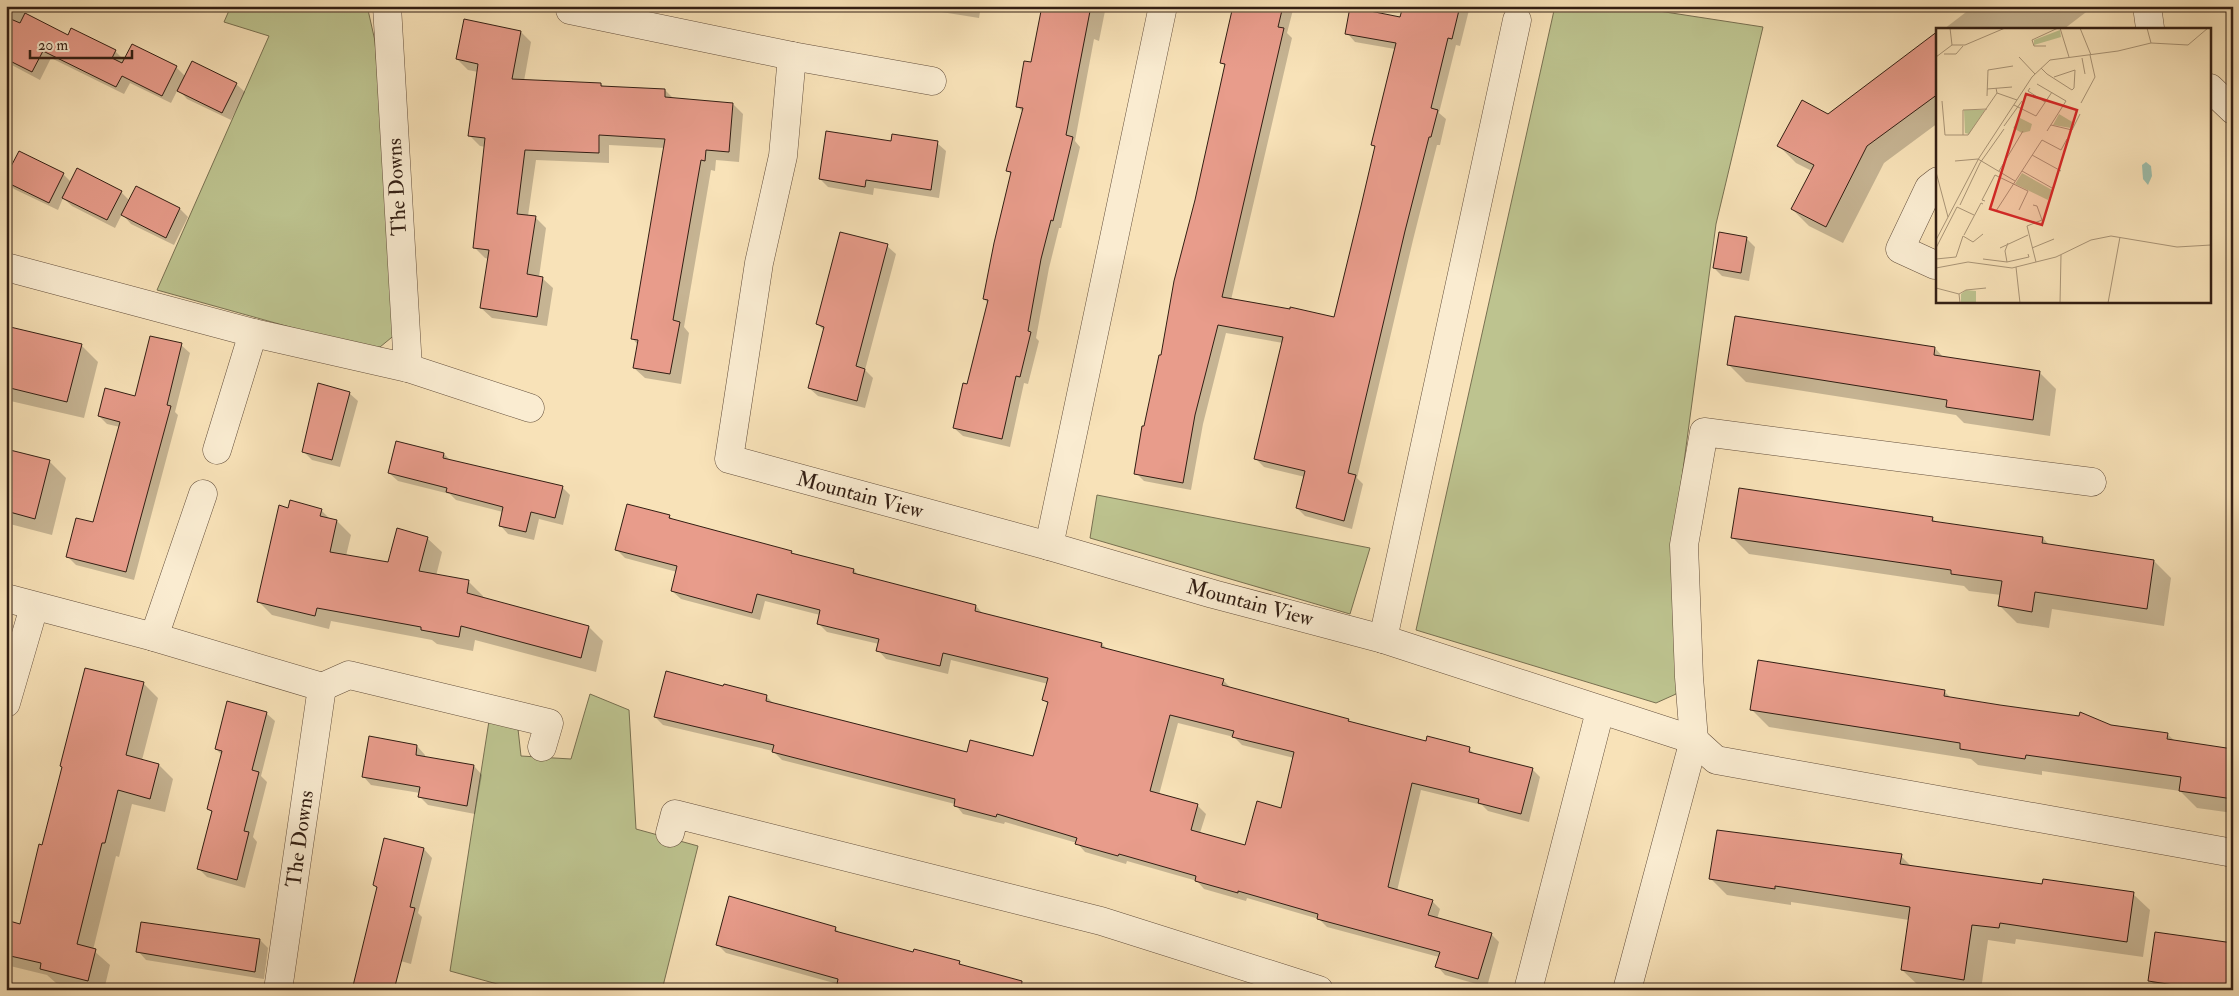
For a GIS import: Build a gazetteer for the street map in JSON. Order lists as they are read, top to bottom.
{
  "streets": {
    "street": ["The Downs", "Mountain View"]
  },
  "scale_bar": "20 m"
}
